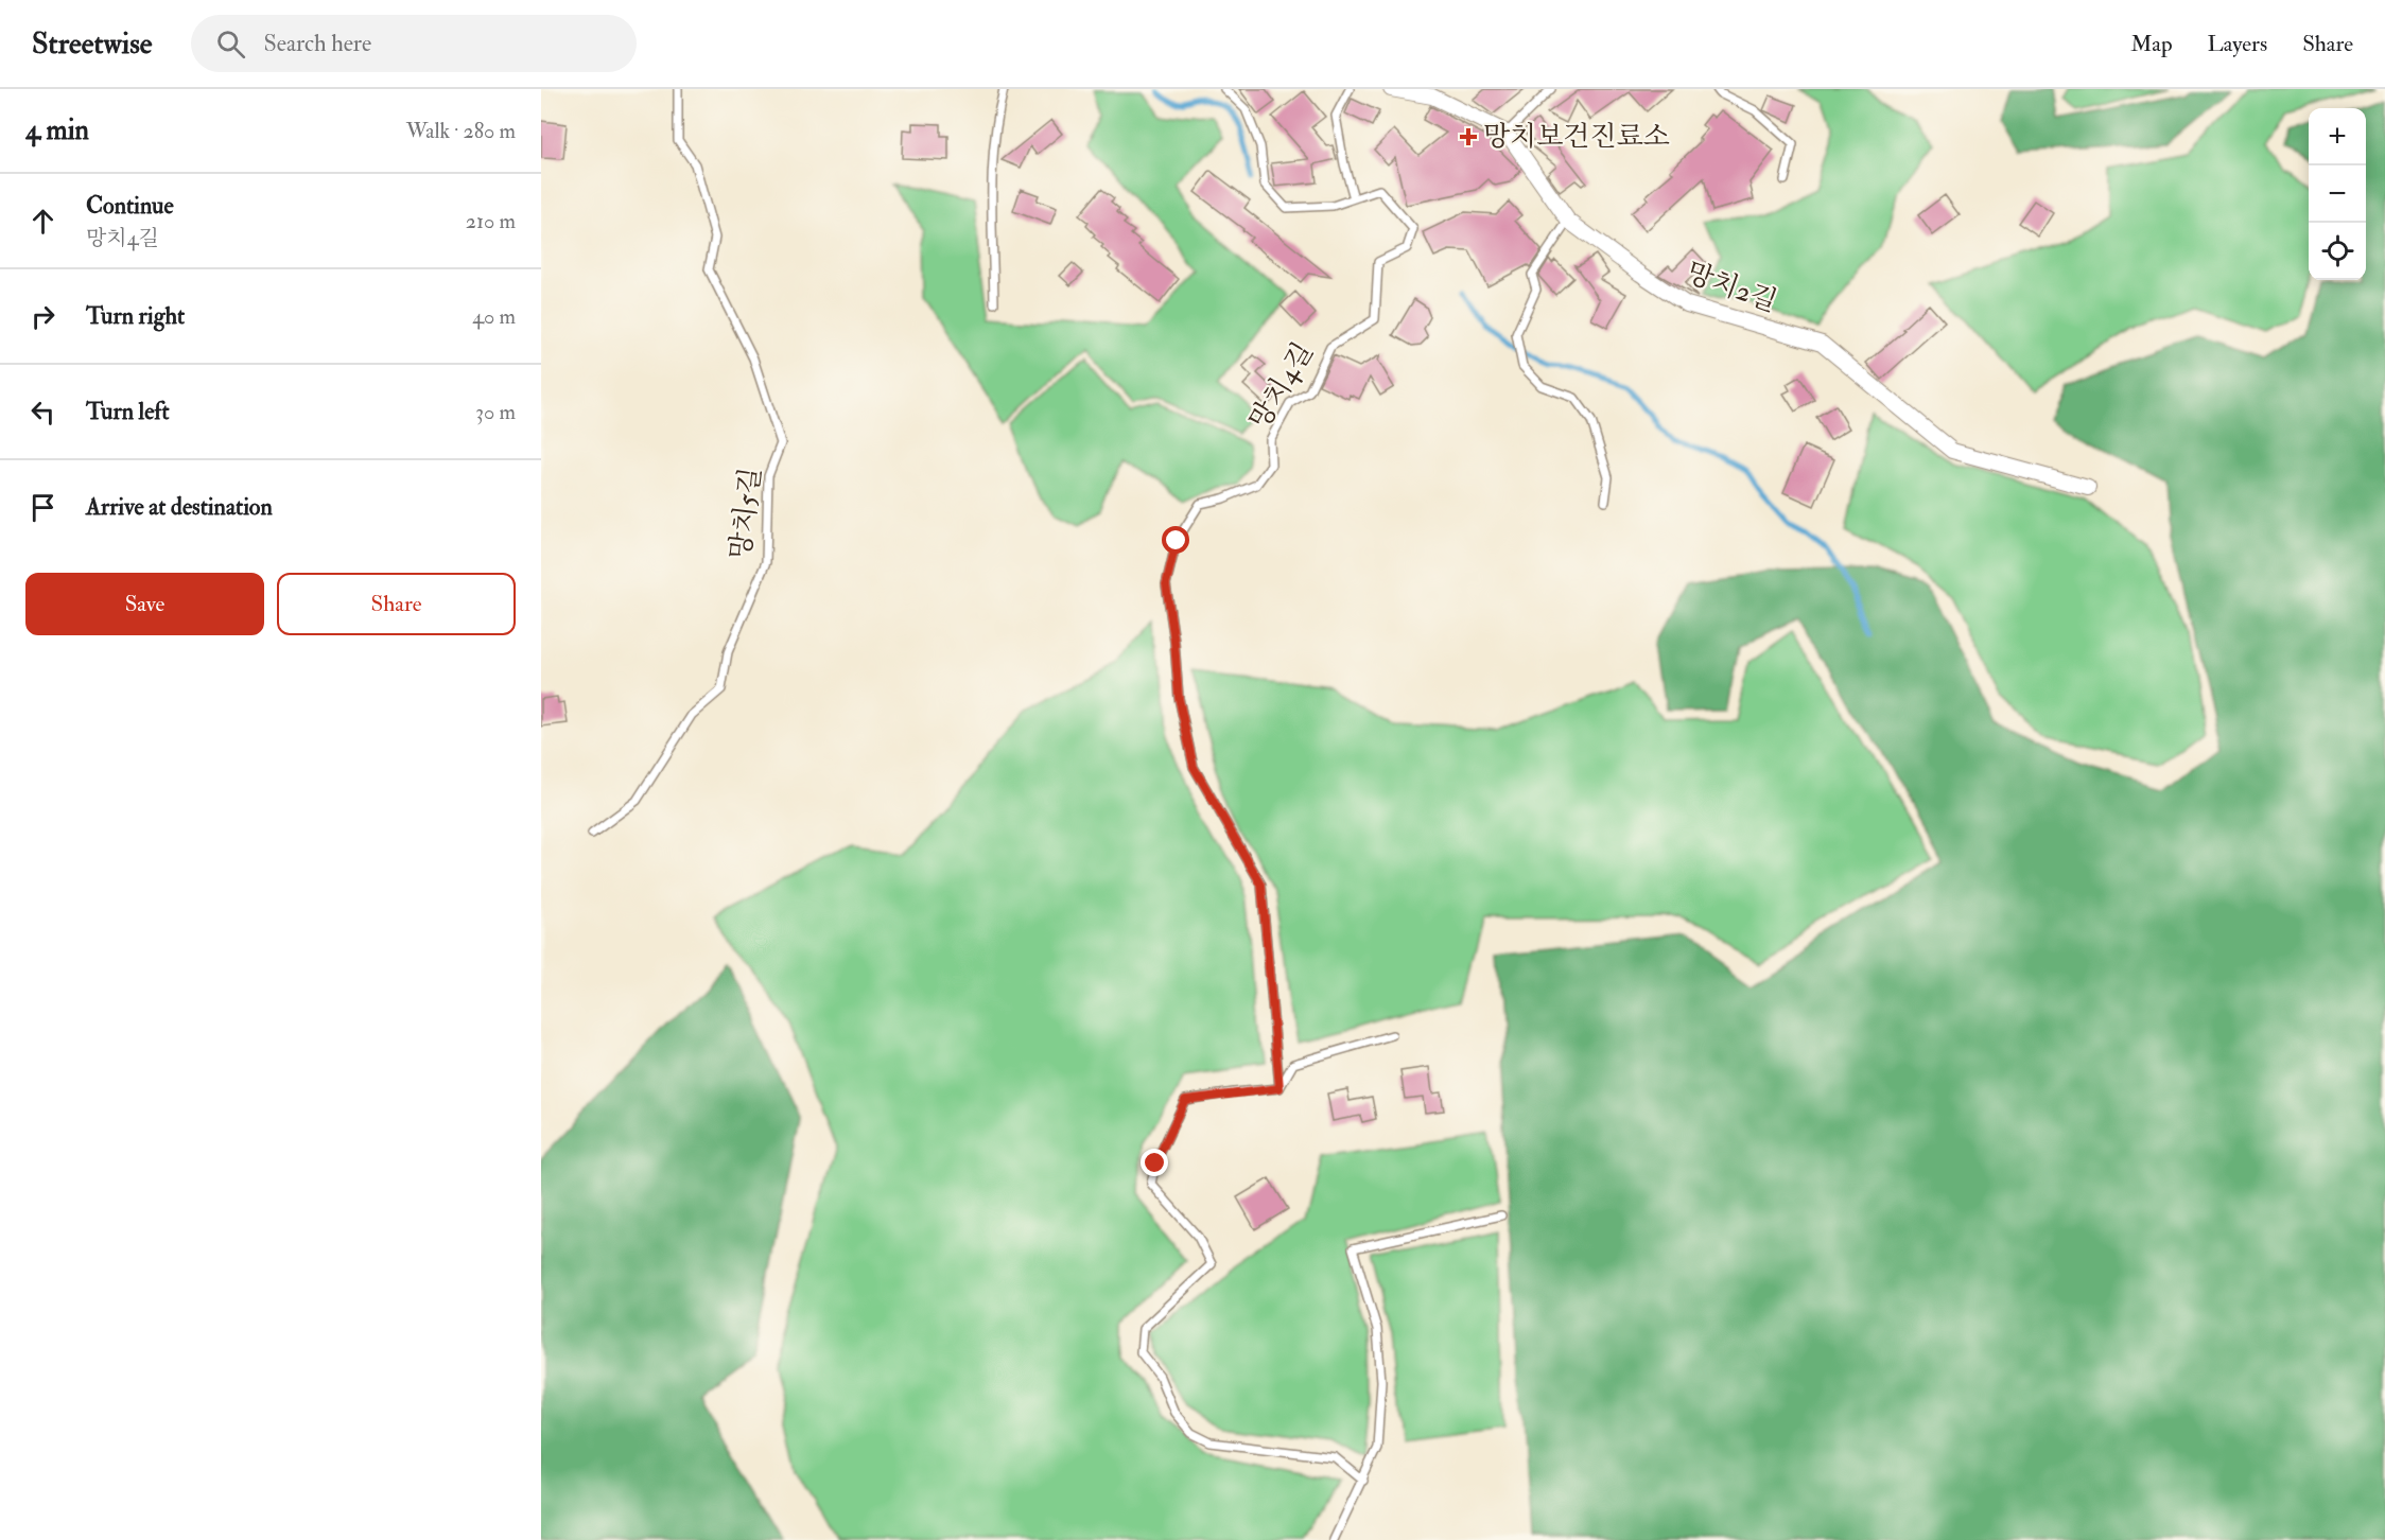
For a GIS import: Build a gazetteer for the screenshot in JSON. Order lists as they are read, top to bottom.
{
  "streets": {
    "street": ["망치2길"],
    "lane": ["망치4길", "망치5길"]
  },
  "places": {
    "health": ["망치보건진료소"]
  },
  "page": {
    "header": "Streetwise",
    "search": "Search here",
    "nav": ["Map", "Layers", "Share"],
    "heading": ["4 min", "Walk · 280 m"],
    "map_buttons": ["+", "−"],
    "list": [
      ["Continue", "망치4길", "210 m"],
      ["Turn right", "40 m"],
      ["Turn left", "30 m"],
      "Arrive at destination"
    ],
    "buttons": ["Save", "Share"]
  }
}
